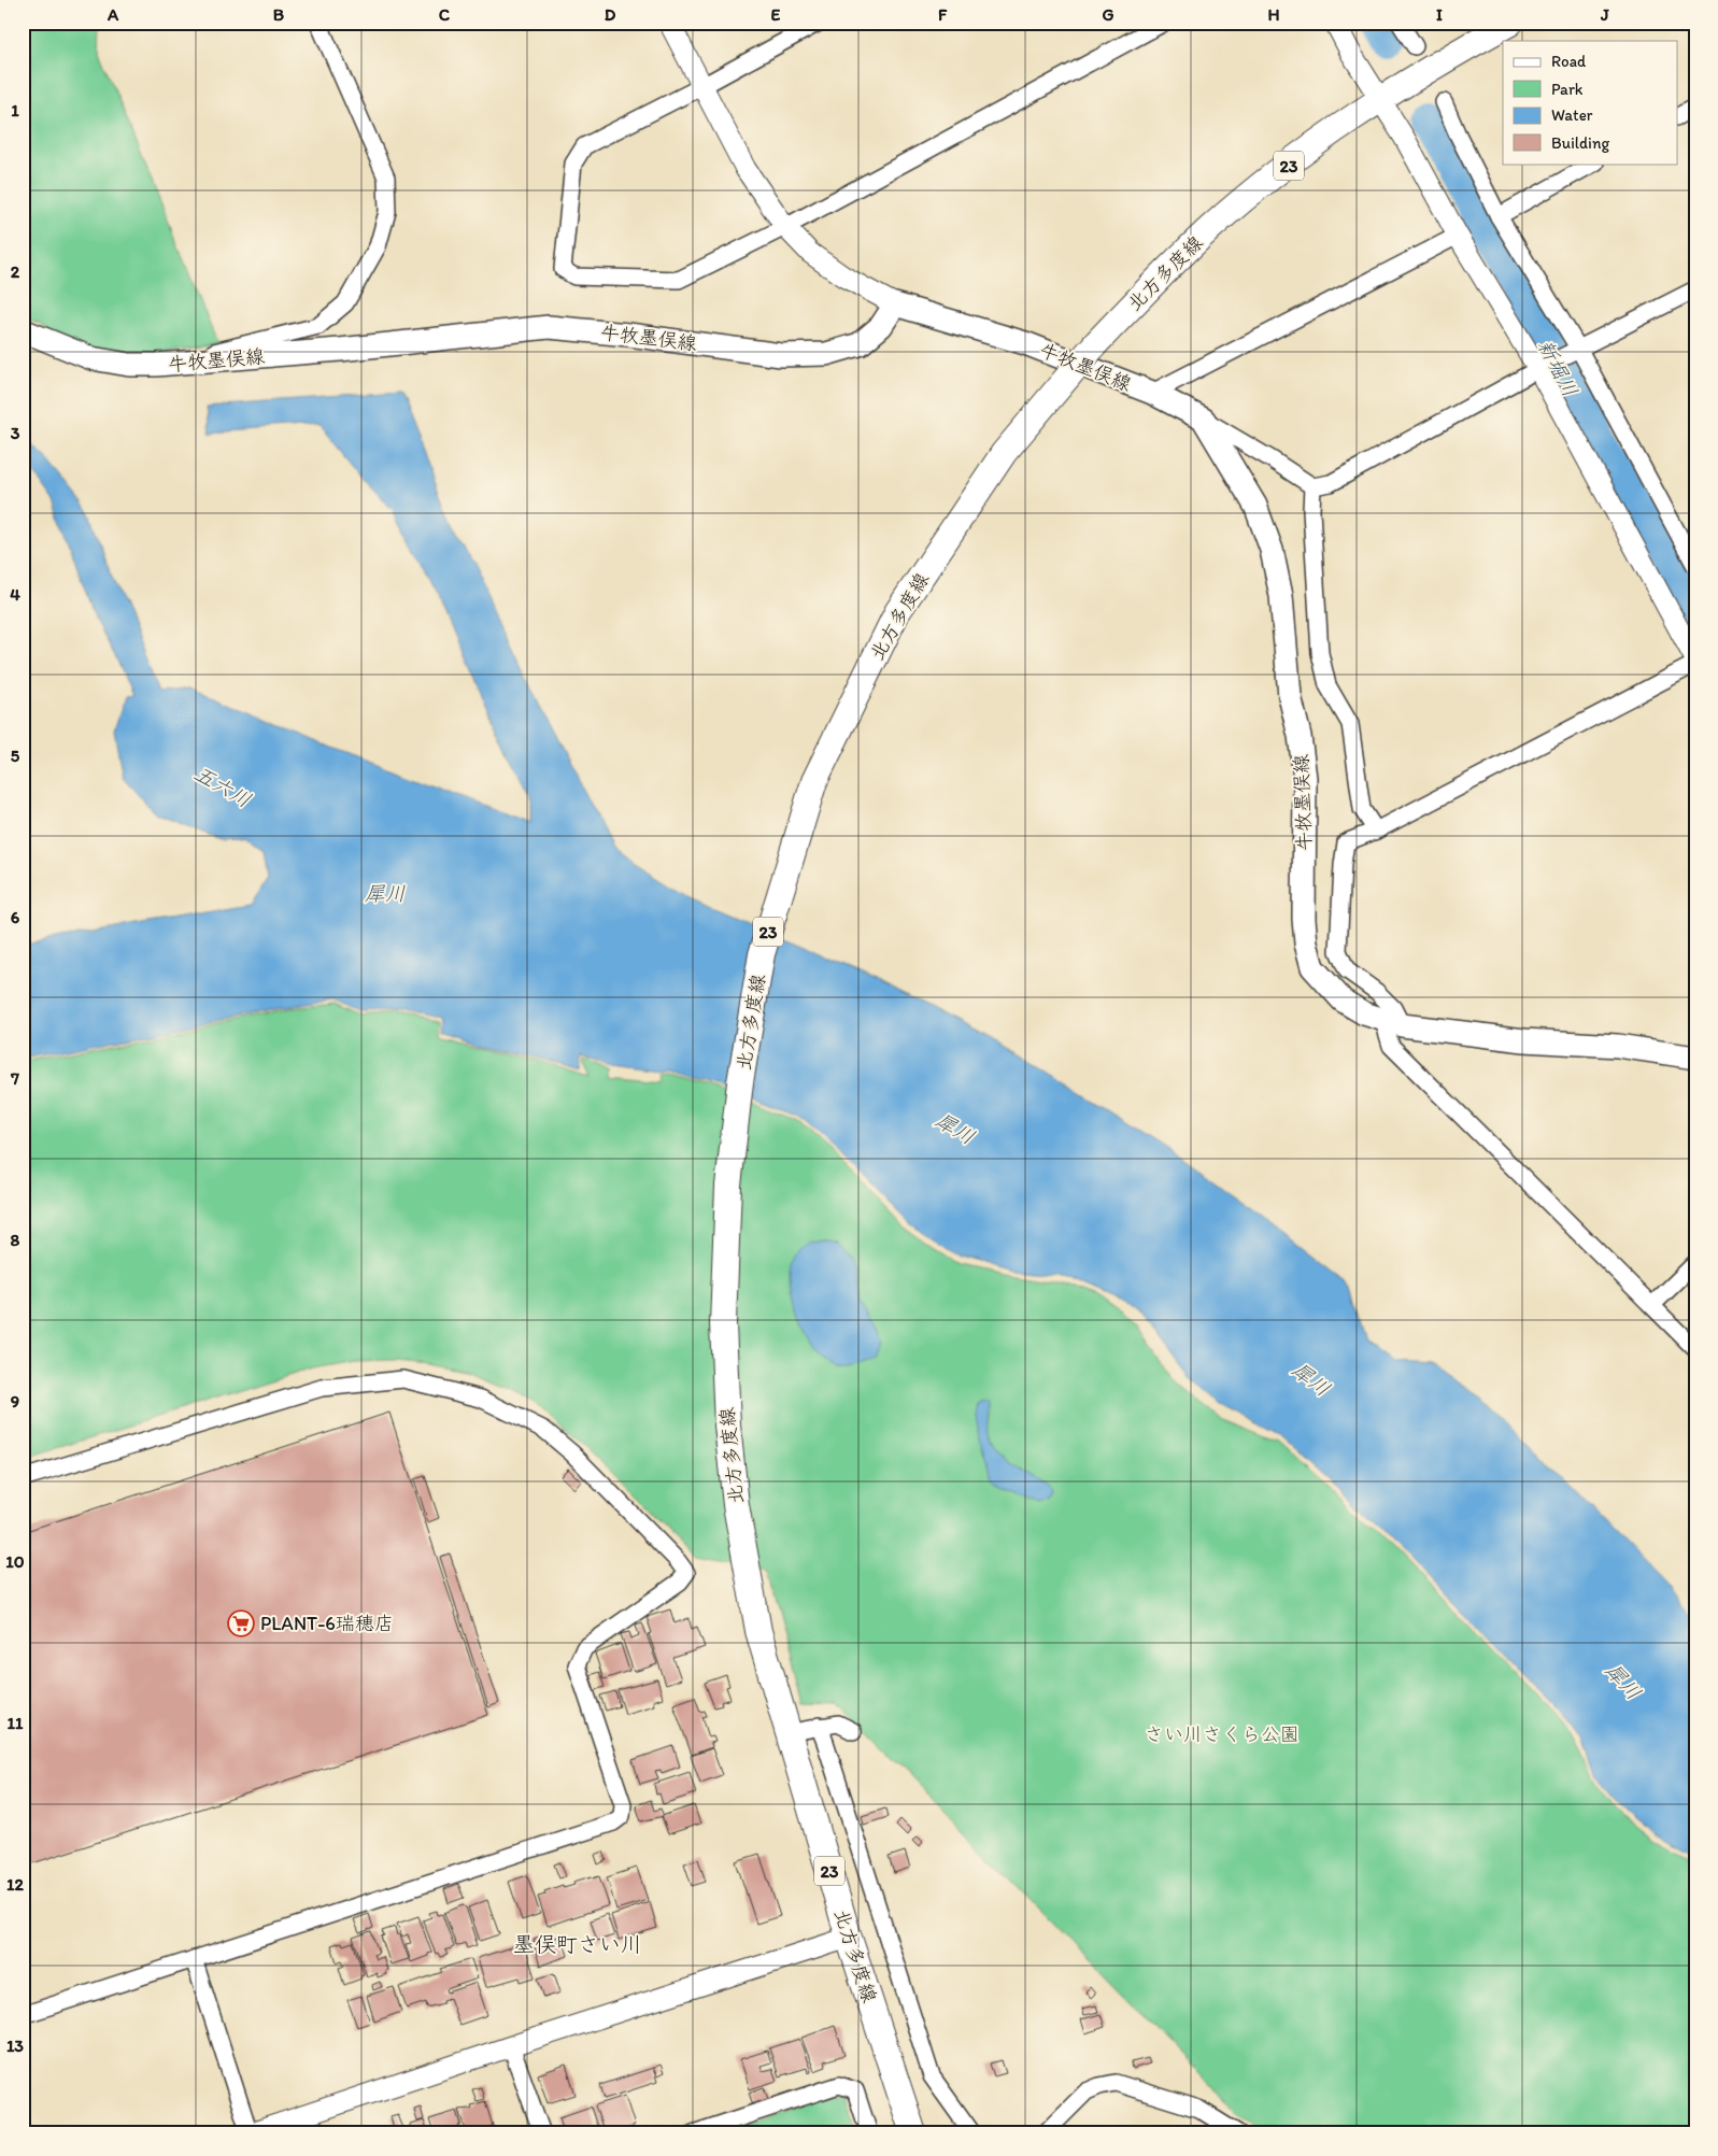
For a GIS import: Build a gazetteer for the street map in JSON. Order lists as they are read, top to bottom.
{
  "streets": {
    "main road": ["23", "北方多度線", "牛牧墨俣線"]
  },
  "districts": ["墨俣町さい川"],
  "water": ["新堀川", "五六川", "犀川"],
  "parks": ["さい川さくら公園"],
  "places": {
    "supermarket": ["PLANT-6瑞穂店"]
  },
  "legend": [
    "Road",
    "Park",
    "Water",
    "Building"
  ],
  "grid": {
    "columns": [
      "A",
      "B",
      "C",
      "D",
      "E",
      "F",
      "G",
      "H",
      "I",
      "J"
    ],
    "rows": [
      "1",
      "2",
      "3",
      "4",
      "5",
      "6",
      "7",
      "8",
      "9",
      "10",
      "11",
      "12",
      "13"
    ]
  }
}
